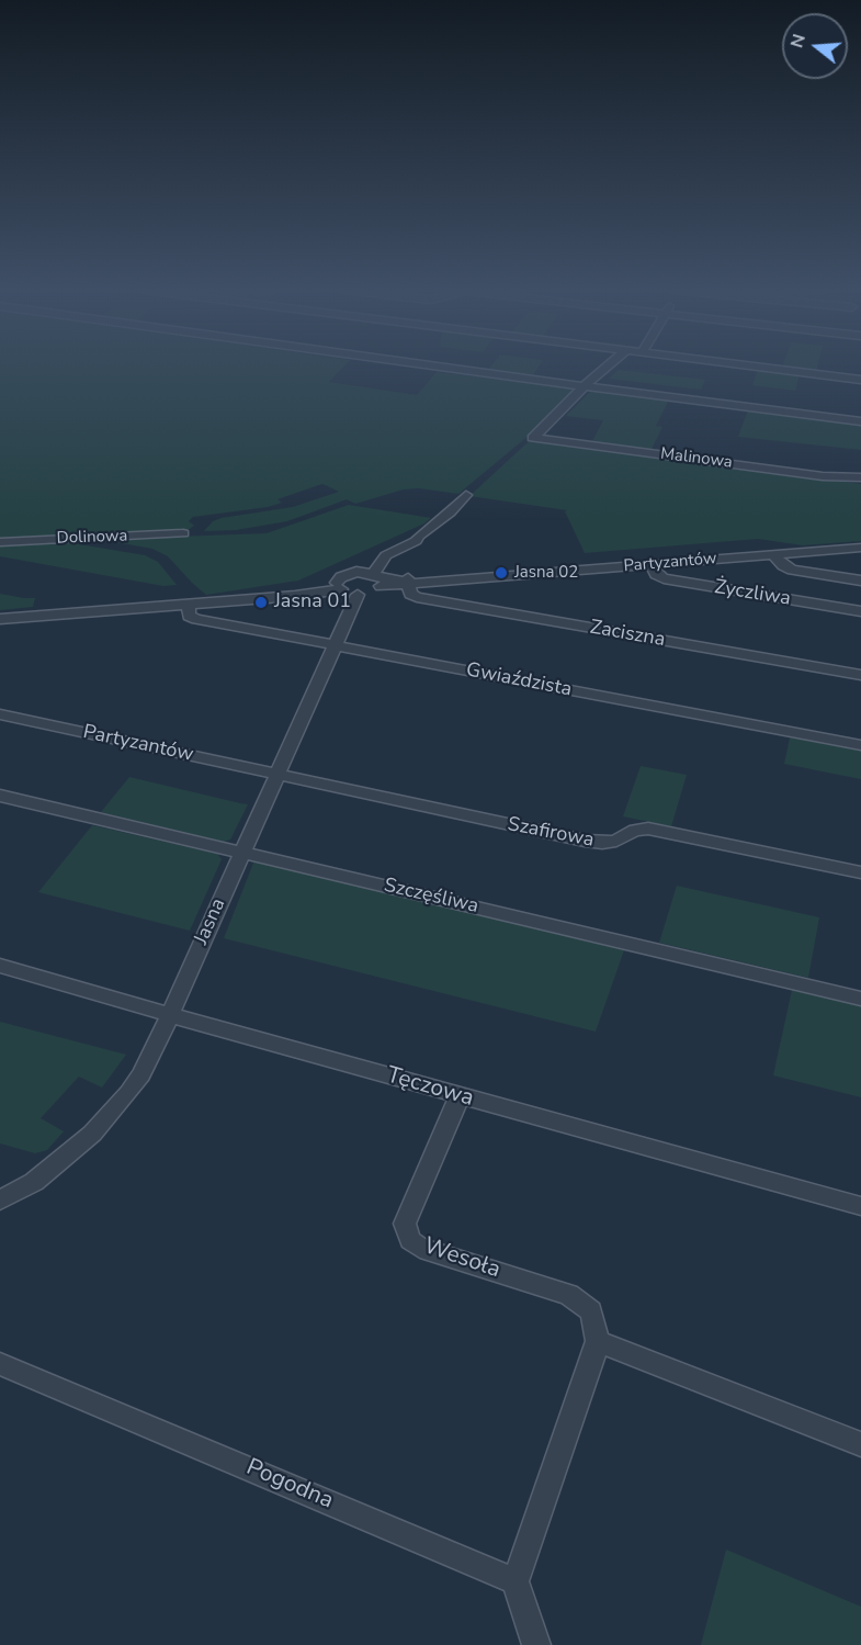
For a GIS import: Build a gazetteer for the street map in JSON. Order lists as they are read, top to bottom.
{
  "streets": {
    "street": [
      "Malinowa",
      "Dolinowa",
      "Partyzantów",
      "Życzliwa",
      "Zaciszna",
      "Gwiaździsta",
      "Szafirowa",
      "Szczęśliwa",
      "Jasna",
      "Tęczowa",
      "Wesoła",
      "Pogodna"
    ]
  },
  "crossings": [
    ["Partyzantów", "Życzliwa"],
    ["Partyzantów", "Zaciszna"],
    ["Partyzantów", "Szafirowa"],
    ["Partyzantów", "Jasna"],
    ["Gwiaździsta", "Jasna"],
    ["Szafirowa", "Jasna"],
    ["Szczęśliwa", "Jasna"],
    ["Jasna", "Tęczowa"],
    ["Tęczowa", "Wesoła"]
  ],
  "places": ["Jasna 02", "Jasna 01"],
  "north": "left"
}
